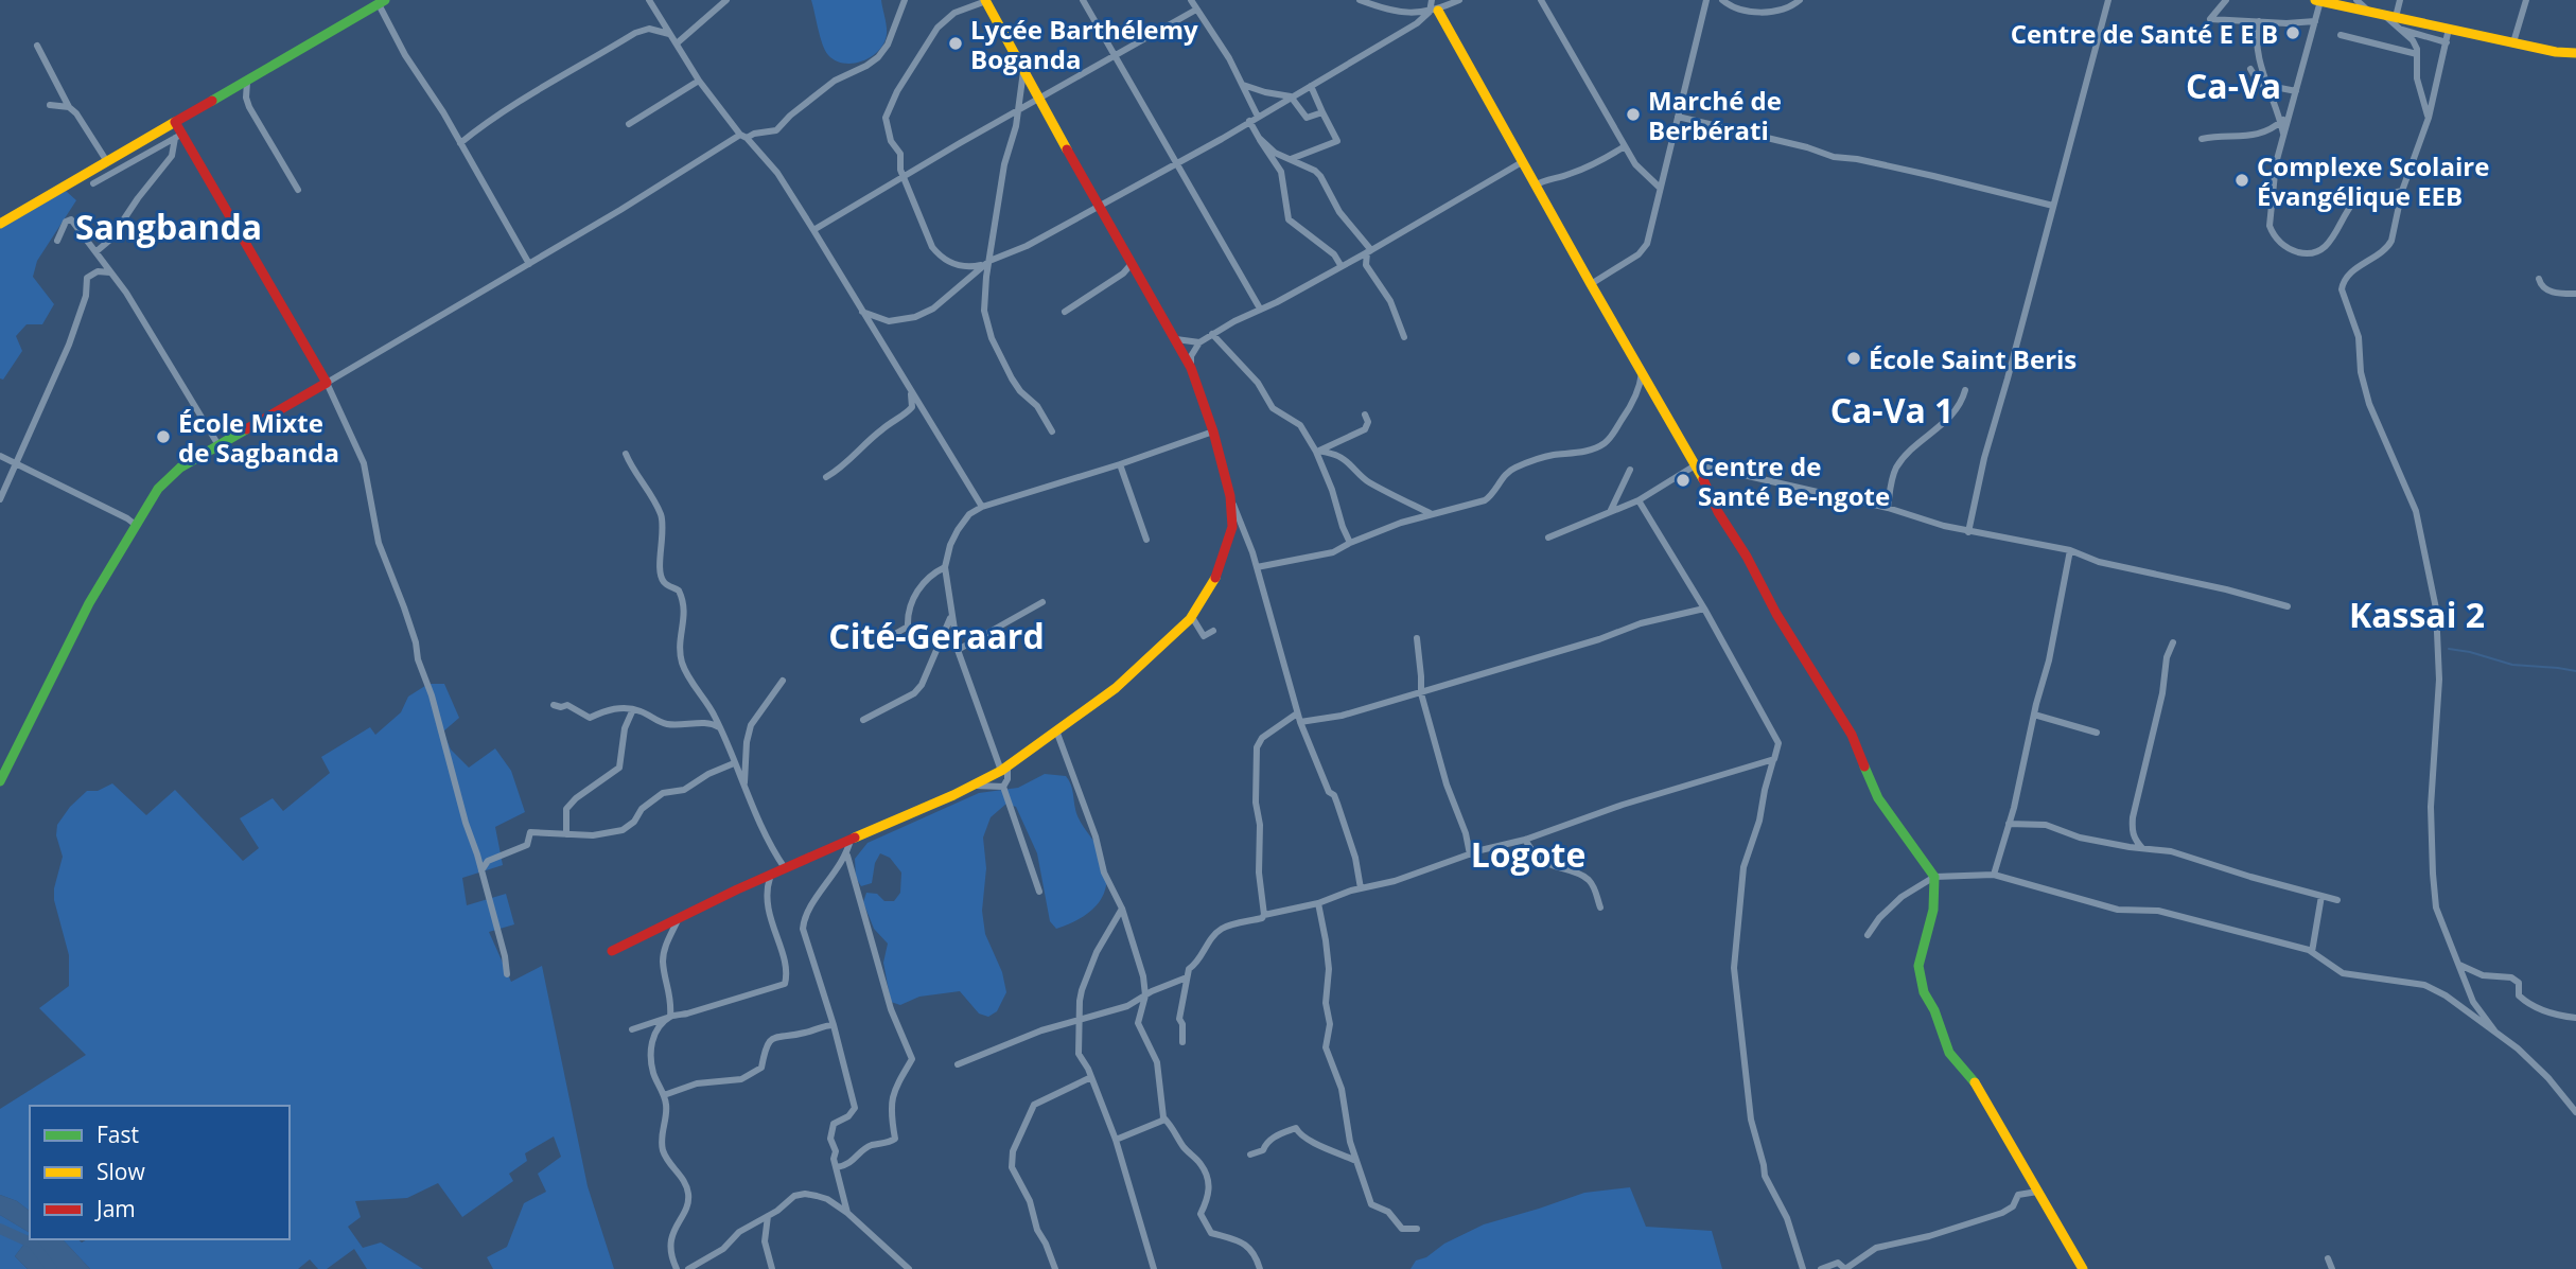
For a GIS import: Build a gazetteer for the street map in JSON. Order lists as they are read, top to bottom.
{
  "districts": [
    "Ca-Va",
    "Sangbanda",
    "Ca-Va 1",
    "Kassai 2",
    "Cité-Geraard",
    "Logote"
  ],
  "places": [
    "Centre de Santé E E B",
    "Lycée Barthélemy Boganda",
    "Marché de Berbérati",
    "Complexe Scolaire Évangélique EEB",
    "École Saint Beris",
    "École Mixte de Sagbanda",
    "Centre de Santé Be-ngote"
  ],
  "legend": ["Fast", "Slow", "Jam"]
}
